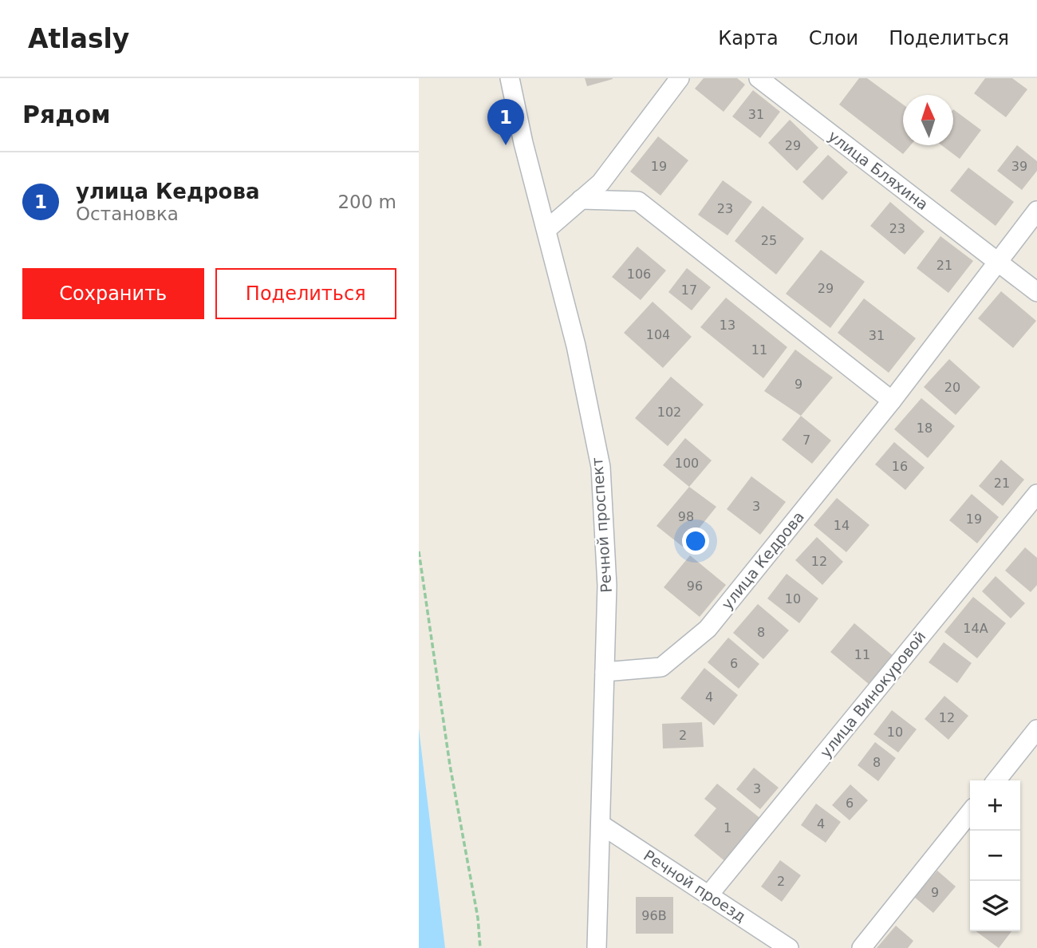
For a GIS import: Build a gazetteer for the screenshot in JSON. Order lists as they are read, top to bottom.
{
  "streets": {
    "street": [
      "улица Бляхина",
      "Речной проспект",
      "улица Кедрова",
      "улица Винокуровой",
      "Речной проезд"
    ]
  },
  "crossings": [
    ["улица Бляхина", "улица Кедрова"],
    ["Речной проспект", "улица Кедрова"],
    ["Речной проспект", "Речной проезд"],
    ["улица Винокуровой", "Речной проезд"]
  ],
  "house_numbers": [
    "31",
    "29",
    "19",
    "39",
    "23",
    "23",
    "25",
    "21",
    "106",
    "29",
    "17",
    "13",
    "104",
    "31",
    "11",
    "9",
    "20",
    "102",
    "18",
    "7",
    "100",
    "16",
    "21",
    "3",
    "98",
    "19",
    "14",
    "12",
    "96",
    "10",
    "14А",
    "8",
    "11",
    "6",
    "4",
    "12",
    "10",
    "2",
    "8",
    "3",
    "6",
    "4",
    "1",
    "2",
    "9",
    "96В"
  ],
  "north": "top",
  "page": {
    "header": "Atlasly",
    "nav": ["Карта", "Слои", "Поделиться"],
    "heading": "Рядом",
    "pins": "1",
    "list": [
      {
        "mark": "1",
        "name": "улица Кедрова",
        "note": "Остановка",
        "value": "200 m"
      }
    ],
    "buttons": ["Сохранить", "Поделиться"],
    "map_buttons": ["+", "−"]
  }
}
